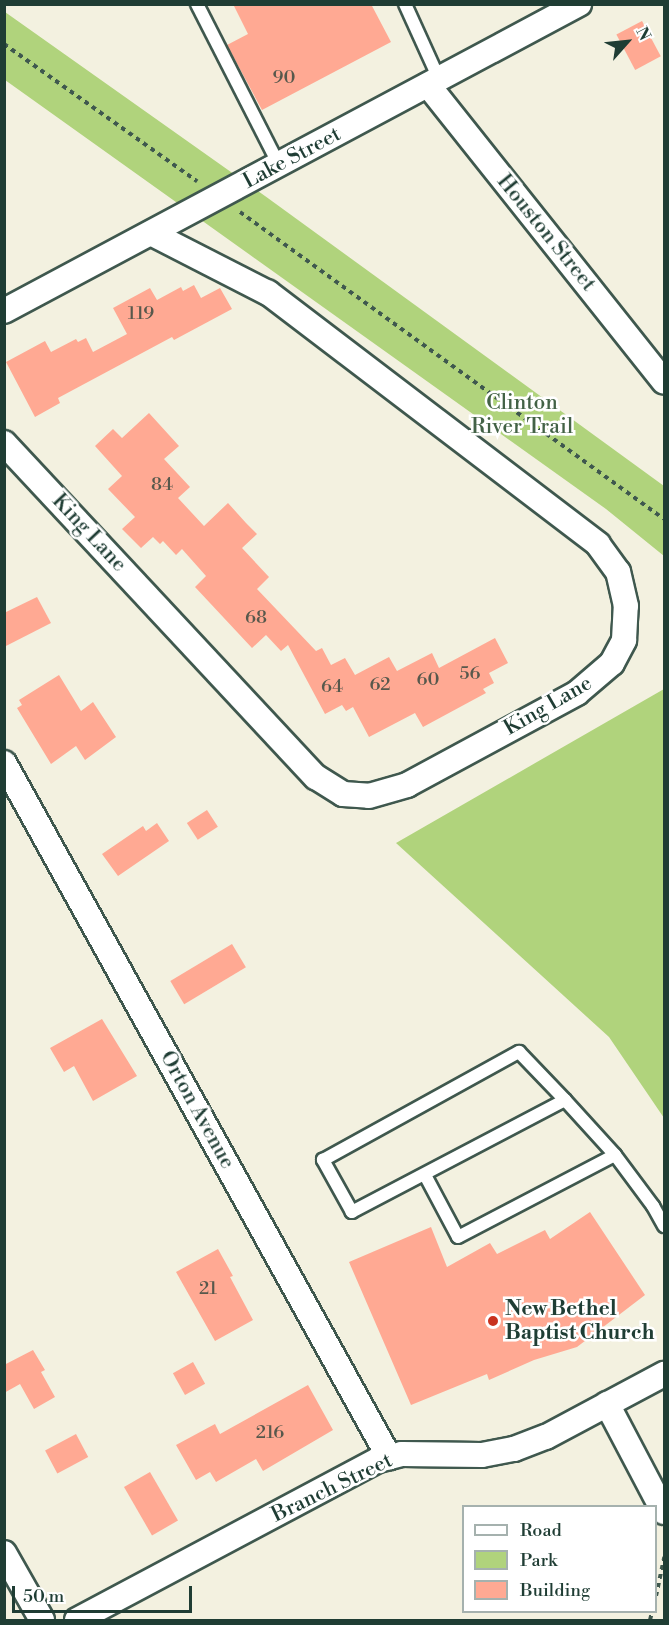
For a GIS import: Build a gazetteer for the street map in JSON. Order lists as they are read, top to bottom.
{
  "streets": {
    "street": [
      "Lake Street",
      "Houston Street",
      "King Lane",
      "Orton Avenue",
      "Branch Street"
    ]
  },
  "crossings": [
    ["Lake Street", "Houston Street"],
    ["Lake Street", "King Lane"],
    ["Orton Avenue", "Branch Street"]
  ],
  "parks": ["Clinton River Trail"],
  "places": ["New Bethel Baptist Church"],
  "house_numbers": [
    "90",
    "119",
    "84",
    "68",
    "56",
    "60",
    "62",
    "64",
    "21",
    "216"
  ],
  "legend": ["Road", "Park", "Building"],
  "scale_bar": "50 m",
  "north": "top right"
}
